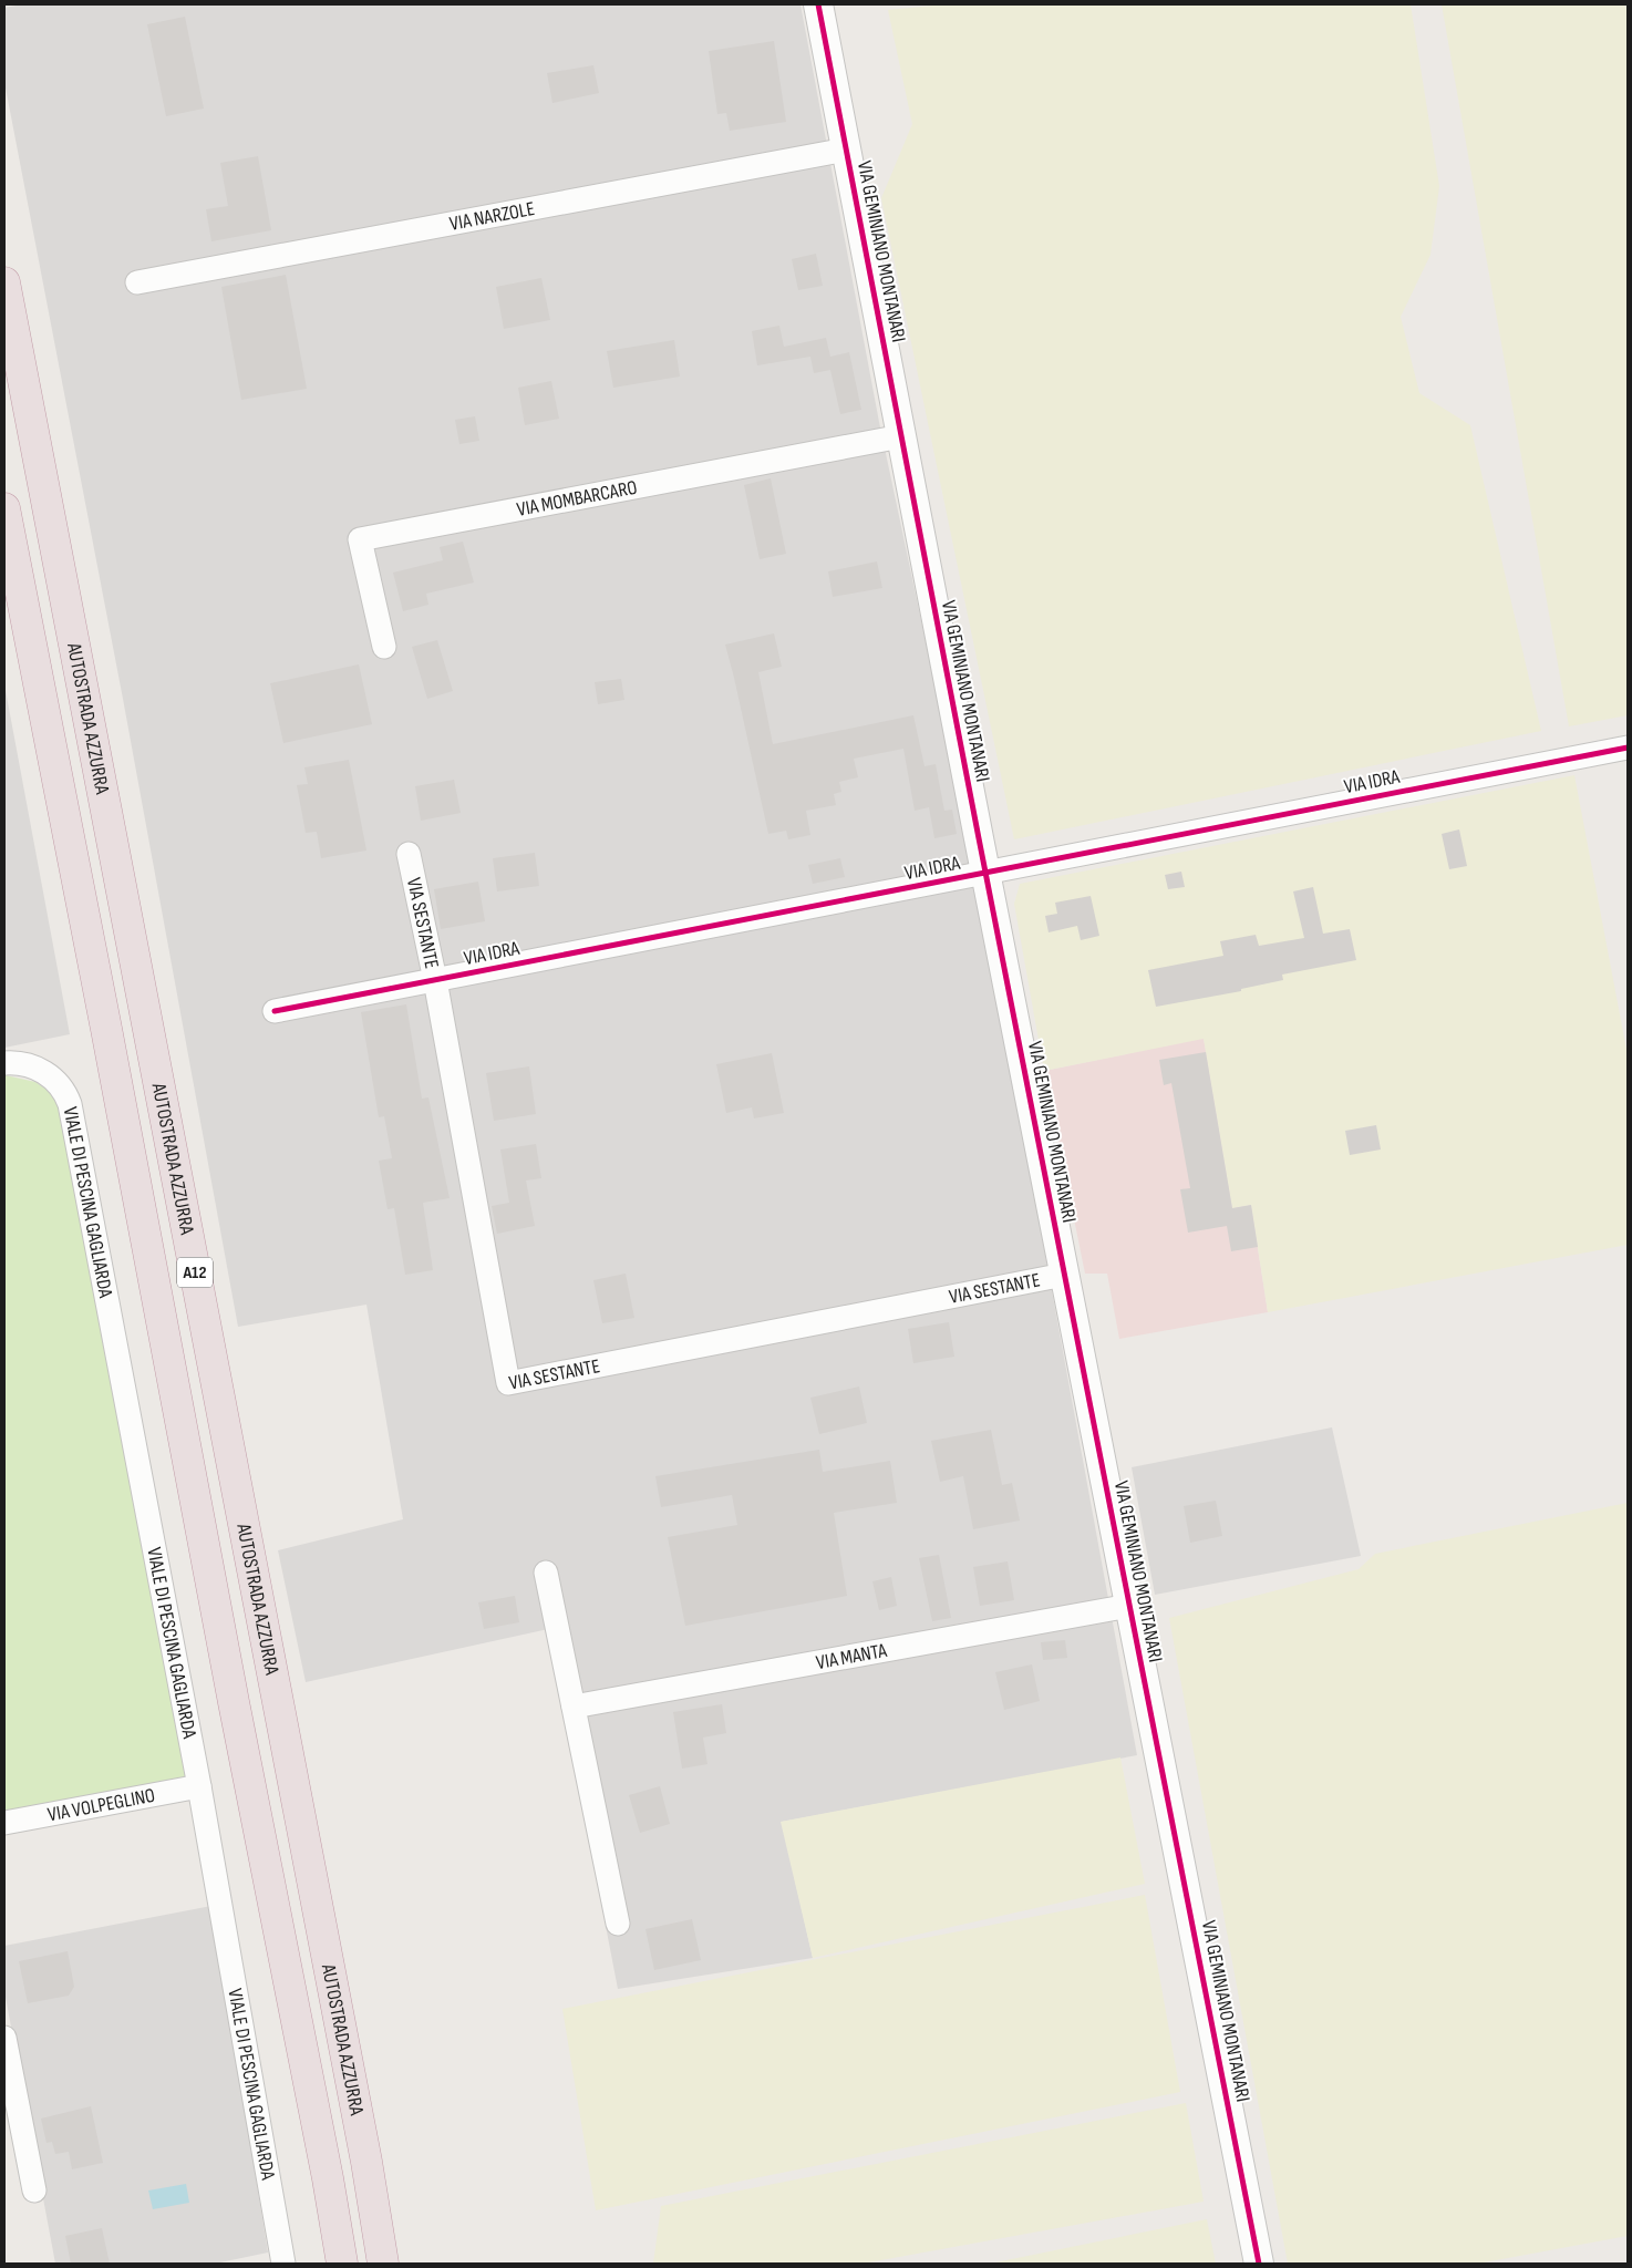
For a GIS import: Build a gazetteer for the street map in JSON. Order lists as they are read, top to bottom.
{
  "streets": {
    "highway": ["AUTOSTRADA AZZURRA", "A12"],
    "street": [
      "VIA NARZOLE",
      "VIA GEMINIANO MONTANARI",
      "VIA MOMBARCARO",
      "VIA IDRA",
      "VIA SESTANTE",
      "VIALE DI PESCINA GAGLIARDA",
      "VIA MANTA",
      "VIA VOLPEGLINO"
    ]
  },
  "crossings": [
    ["VIA NARZOLE", "VIA GEMINIANO MONTANARI"],
    ["VIA GEMINIANO MONTANARI", "VIA MOMBARCARO"],
    ["VIA GEMINIANO MONTANARI", "VIA IDRA"],
    ["VIA GEMINIANO MONTANARI", "VIA SESTANTE"],
    ["VIA GEMINIANO MONTANARI", "VIA MANTA"],
    ["VIA IDRA", "VIA SESTANTE"],
    ["VIALE DI PESCINA GAGLIARDA", "VIA VOLPEGLINO"]
  ]
}
